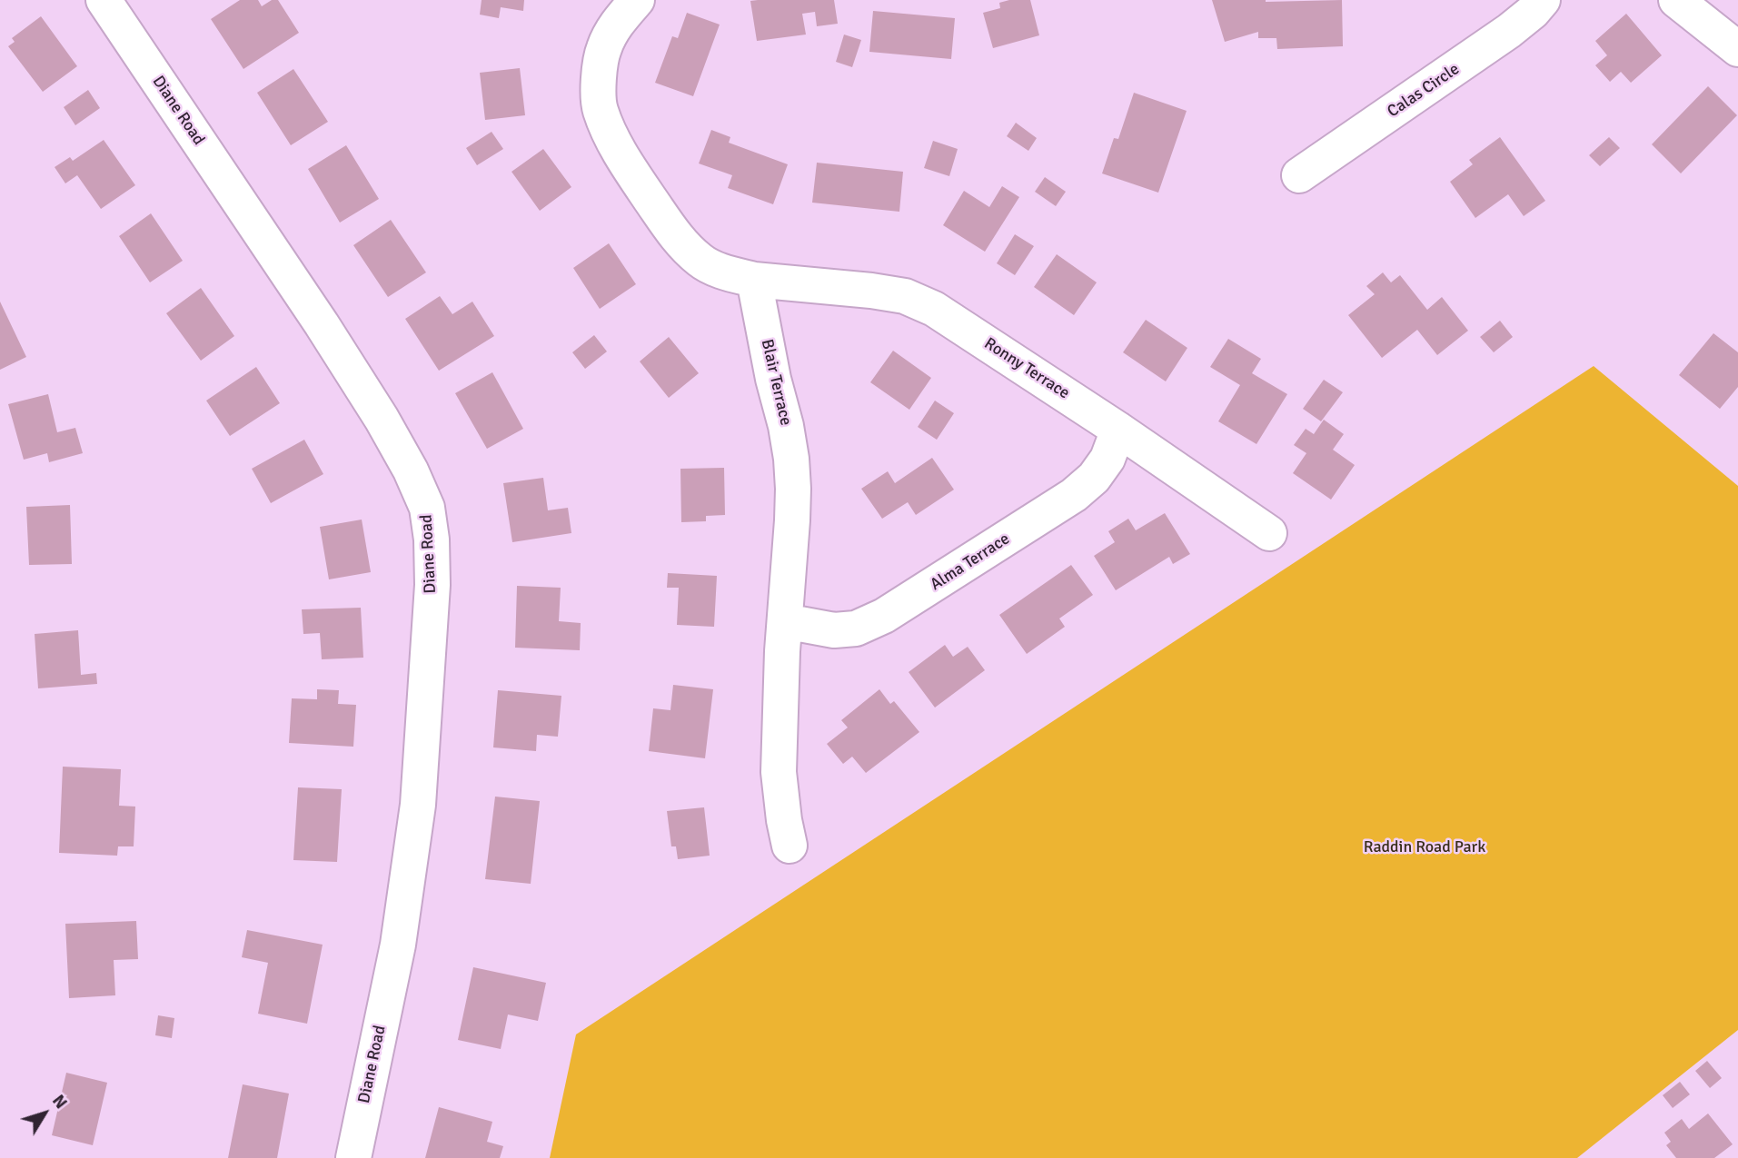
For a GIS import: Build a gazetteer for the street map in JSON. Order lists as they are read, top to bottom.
{
  "streets": {
    "street": [
      "Calas Circle",
      "Diane Road",
      "Ronny Terrace",
      "Blair Terrace",
      "Alma Terrace"
    ]
  },
  "crossings": [
    ["Ronny Terrace", "Blair Terrace"],
    ["Ronny Terrace", "Alma Terrace"],
    ["Blair Terrace", "Alma Terrace"]
  ],
  "parks": ["Raddin Road Park"],
  "north": "top right"
}
